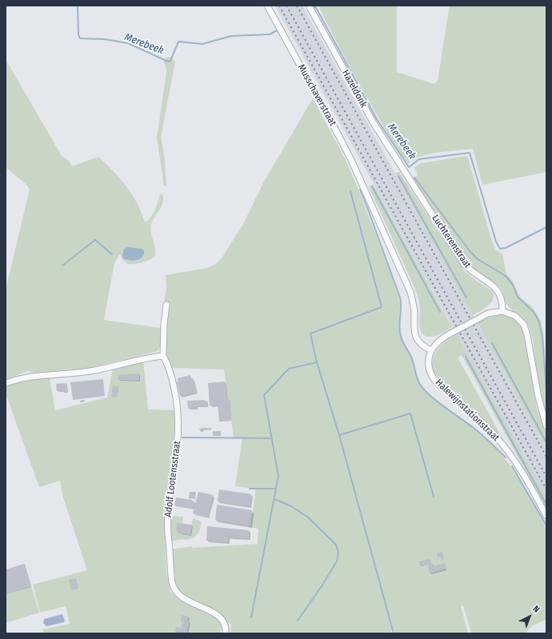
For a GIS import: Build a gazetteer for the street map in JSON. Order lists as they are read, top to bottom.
{
  "streets": {
    "street": [
      "Hazeldonk",
      "Musschaverstraat",
      "Luchterenstraat",
      "Halewijnstationstraat",
      "Adolf Lootensstraat"
    ]
  },
  "crossings": [
    ["Hazeldonk", "Luchterenstraat"],
    ["Musschaverstraat", "Halewijnstationstraat"],
    ["Luchterenstraat", "Halewijnstationstraat"]
  ],
  "water": ["Merebeek"],
  "north": "top right"
}
